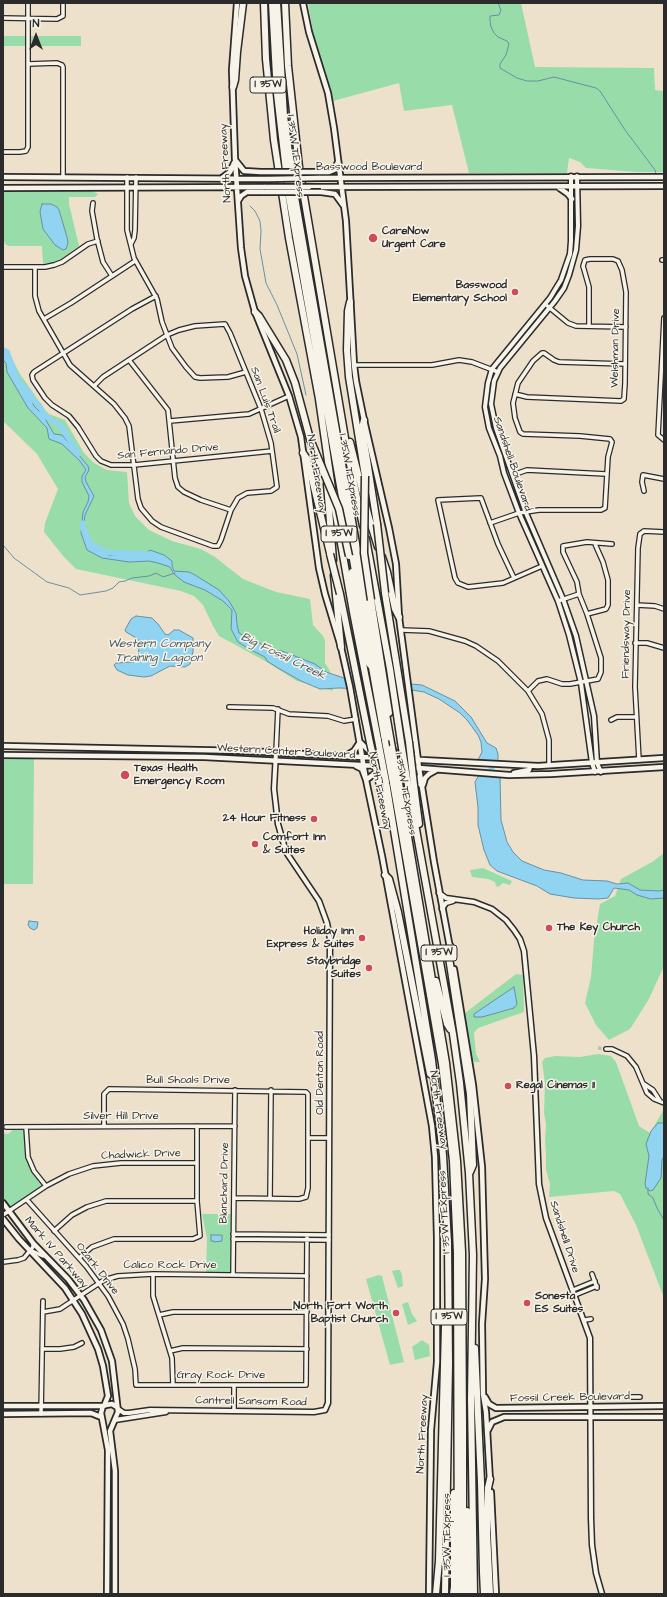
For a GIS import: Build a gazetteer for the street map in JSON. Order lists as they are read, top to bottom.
{
  "streets": {
    "highway": ["I 35W", "I 35W TEXpress", "North Freeway"],
    "main road": [
      "Basswood Boulevard",
      "Western Center Boulevard",
      "Mark IV Parkway",
      "Fossil Creek Boulevard"
    ],
    "street": [
      "Welshman Drive",
      "San Luis Trail",
      "San Fernando Drive",
      "Sandshell Boulevard",
      "Friendsway Drive",
      "Old Denton Road",
      "Bull Shoals Drive",
      "Silver Hill Drive",
      "Chadwick Drive",
      "Blanchard Drive",
      "Sandshell Drive",
      "Calico Rock Drive",
      "Ozark Drive",
      "Gray Rock Drive",
      "Cantrell Sansom Road"
    ]
  },
  "crossings": [
    ["North Freeway", "Basswood Boulevard"],
    ["North Freeway", "Western Center Boulevard"],
    ["Basswood Boulevard", "Sandshell Boulevard"],
    ["San Luis Trail", "San Fernando Drive"],
    ["Sandshell Boulevard", "Western Center Boulevard"],
    ["Friendsway Drive", "Western Center Boulevard"],
    ["Western Center Boulevard", "Old Denton Road"],
    ["Old Denton Road", "Cantrell Sansom Road"],
    ["Bull Shoals Drive", "Silver Hill Drive"],
    ["Bull Shoals Drive", "Blanchard Drive"],
    ["Silver Hill Drive", "Blanchard Drive"],
    ["Chadwick Drive", "Mark IV Parkway"],
    ["Chadwick Drive", "Ozark Drive"],
    ["Blanchard Drive", "Calico Rock Drive"],
    ["Sandshell Drive", "Fossil Creek Boulevard"],
    ["Mark IV Parkway", "Calico Rock Drive"],
    ["Mark IV Parkway", "Cantrell Sansom Road"],
    ["Calico Rock Drive", "Ozark Drive"],
    ["Ozark Drive", "Gray Rock Drive"]
  ],
  "water": ["Western Company Training Lagoon", "Big Fossil Creek"],
  "places": [
    "CareNow Urgent Care",
    "Basswood Elementary School",
    "Texas Health Emergency Room",
    "24 Hour Fitness",
    "Comfort Inn & Suites",
    "The Key Church",
    "Holiday Inn Express & Suites",
    "Staybridge Suites",
    "Regal Cinemas 11",
    "Sonesta ES Suites",
    "North Fort Worth Baptist Church"
  ],
  "north": "top"
}
